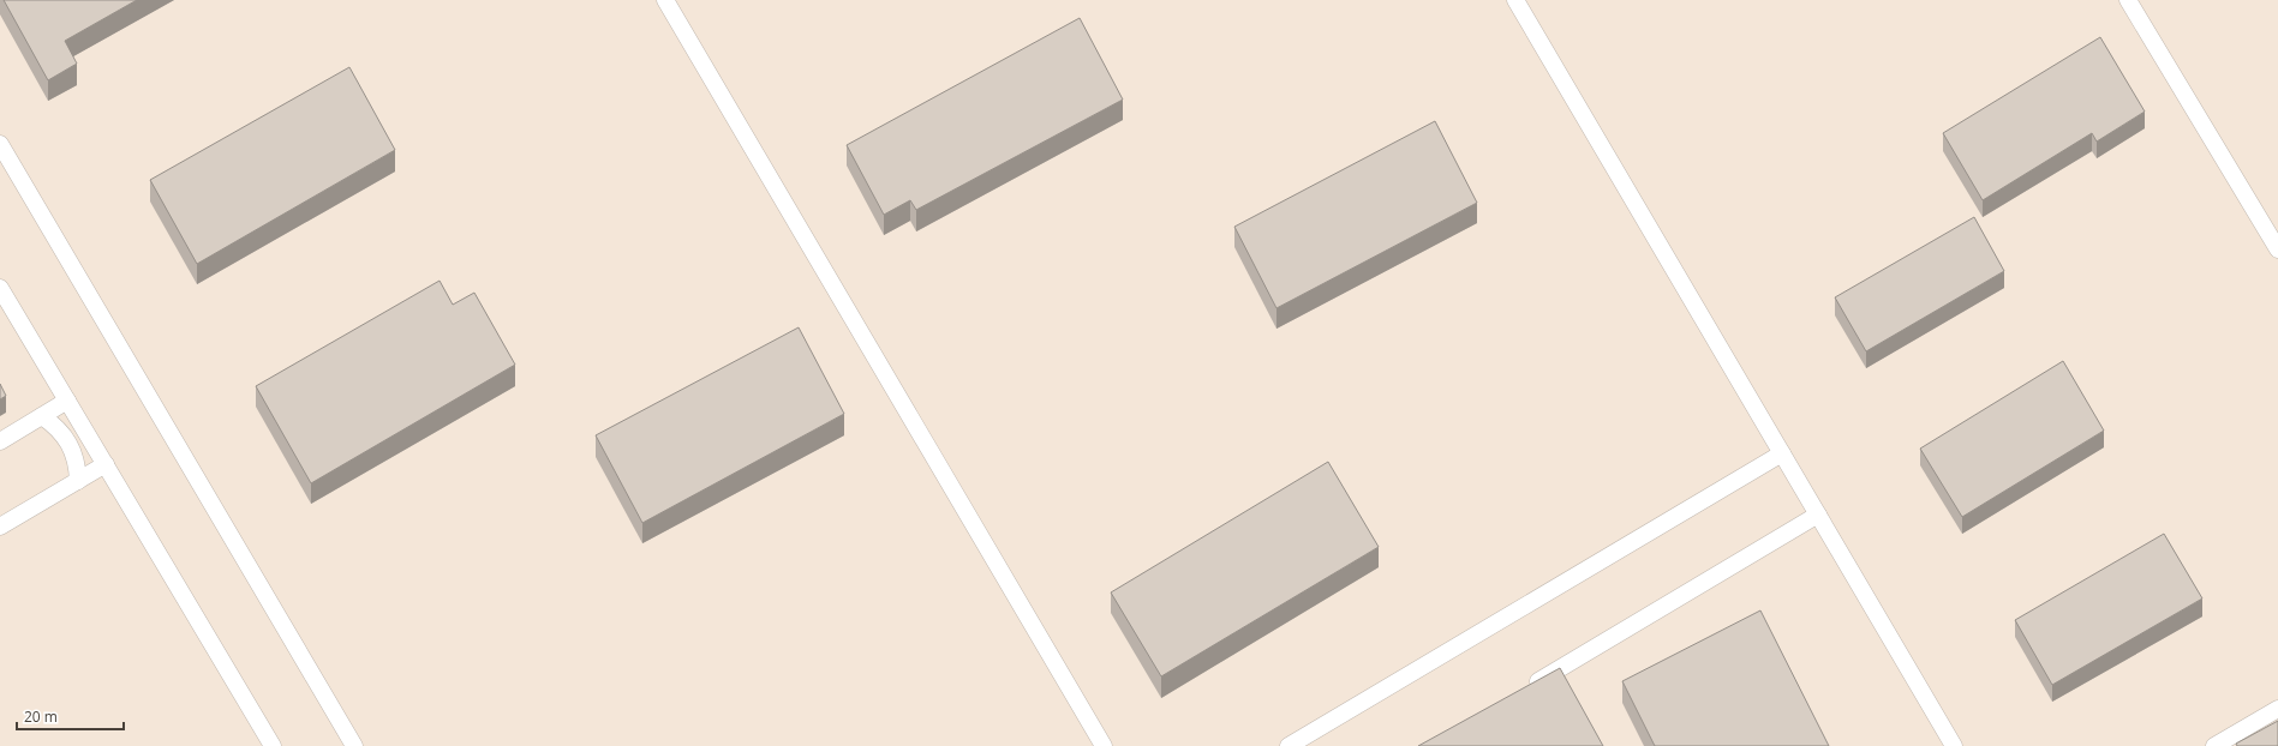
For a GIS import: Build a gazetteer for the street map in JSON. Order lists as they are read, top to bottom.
{
  "scale_bar": "20 m"
}
